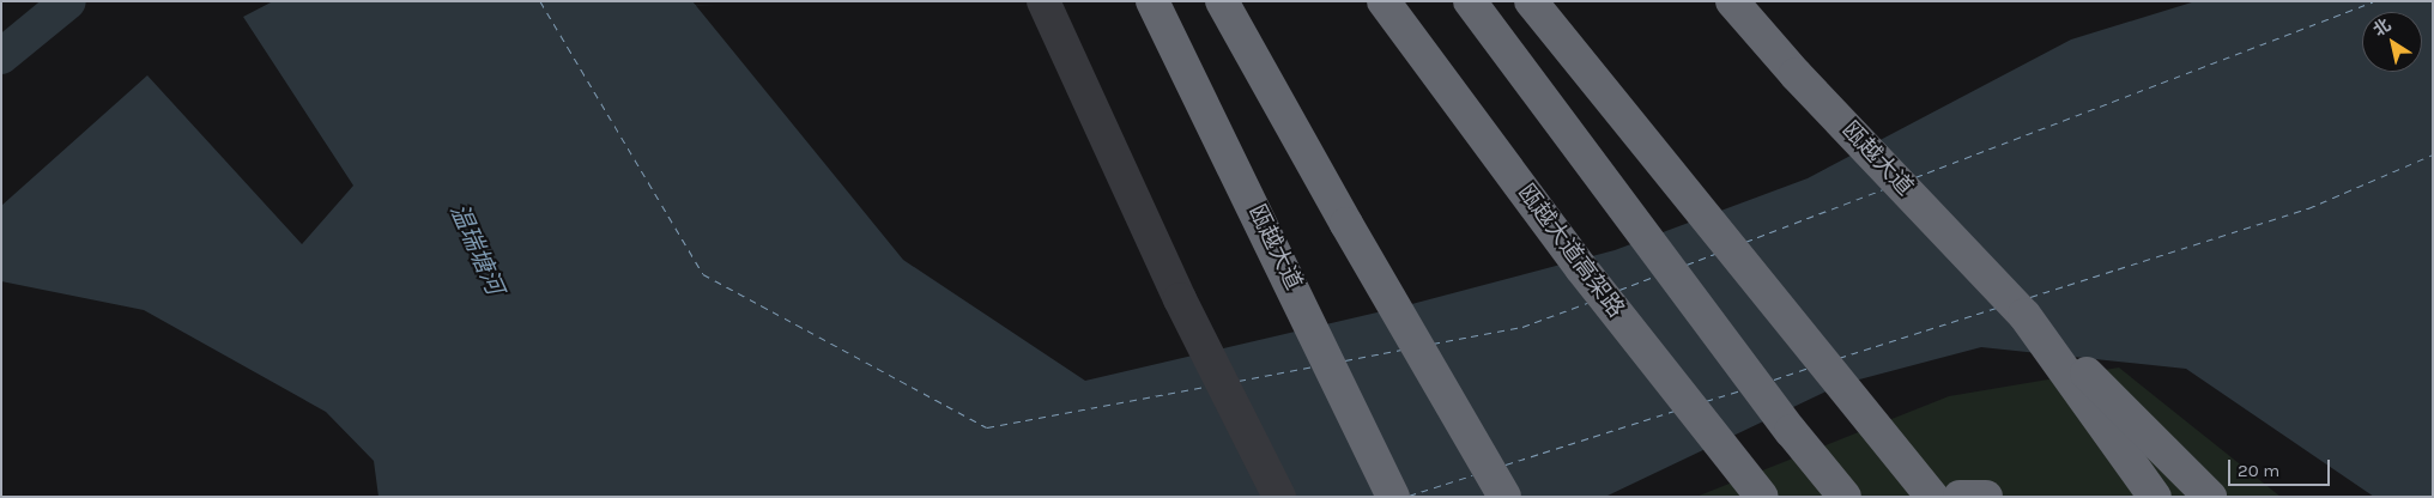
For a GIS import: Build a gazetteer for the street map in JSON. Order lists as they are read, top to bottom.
{
  "streets": {
    "highway": ["瓯越大道", "瓯越大道高架路"]
  },
  "water": ["温瑞塘河"],
  "scale_bar": "20 m",
  "north": "top left"
}
